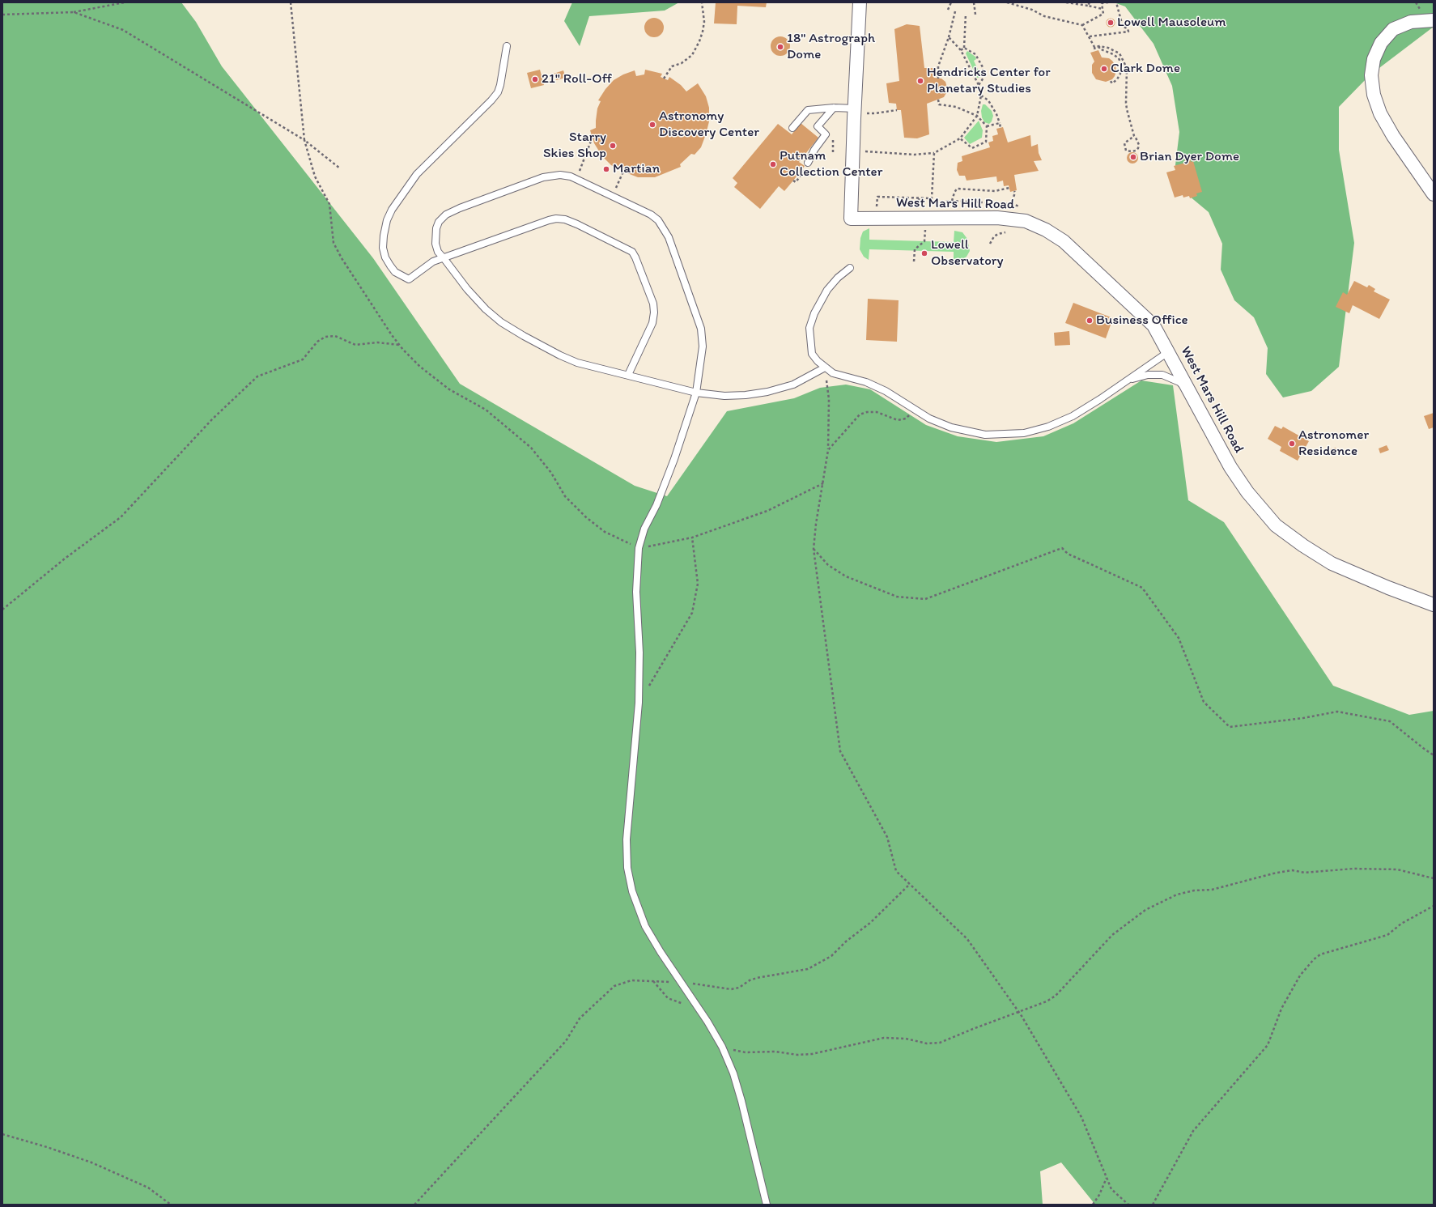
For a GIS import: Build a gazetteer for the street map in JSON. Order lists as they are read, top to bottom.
{
  "streets": {
    "street": ["West Mars Hill Road"]
  },
  "places": [
    "Lowell Mausoleum",
    "18″ Astrograph Dome",
    "Clark Dome",
    "21″ Roll-Off",
    "Hendricks Center for Planetary Studies",
    "Astronomy Discovery Center",
    "Starry Skies Shop",
    "Brian Dyer Dome",
    "Putnam Collection Center",
    "Martian",
    "Lowell Observatory",
    "Business Office",
    "Astronomer Residence"
  ]
}
